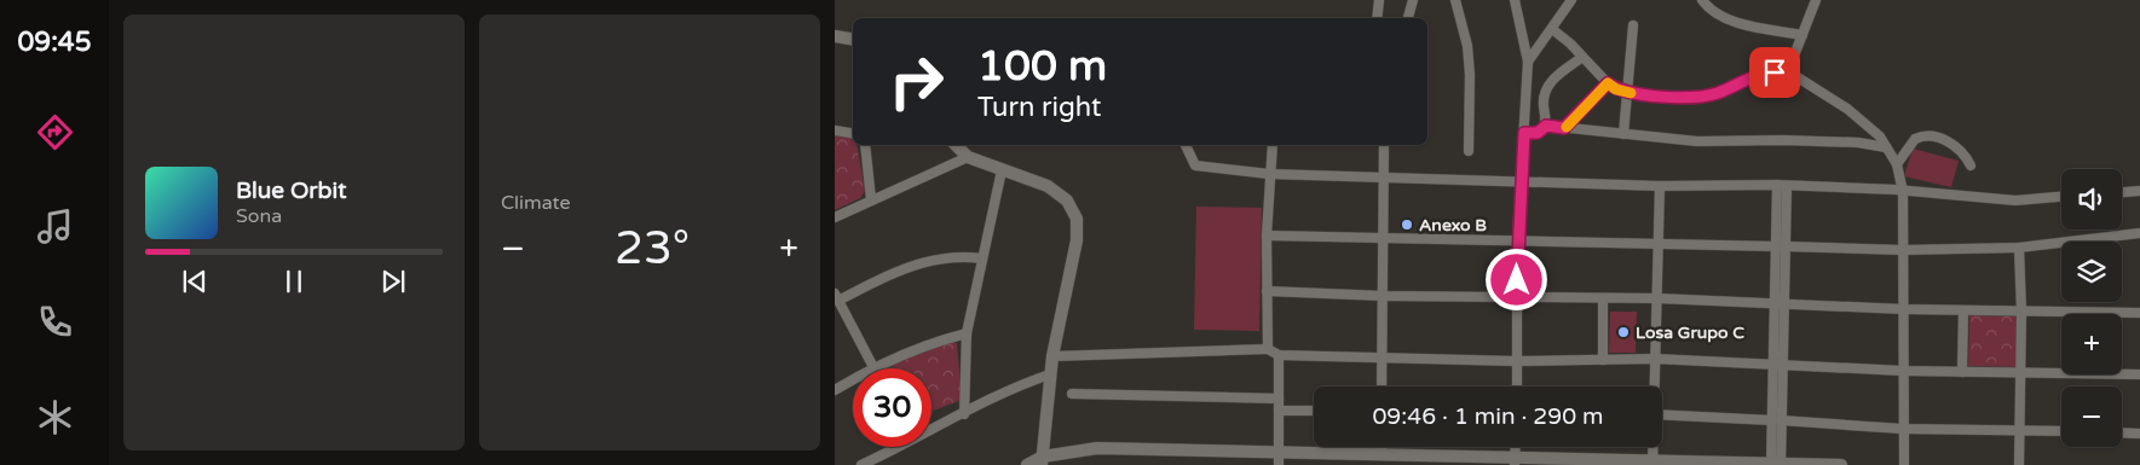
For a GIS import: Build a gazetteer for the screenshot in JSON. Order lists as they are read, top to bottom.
{
  "places": ["Anexo B", "Losa Grupo C"],
  "page": {
    "tabs": "09:45",
    "tile": "Climate",
    "turn": ["100 m", "Turn right"],
    "song": ["Blue Orbit", "Sona"],
    "map_buttons": ["+", "−"],
    "heat": ["−", "23°", "+"],
    "limit": "30",
    "trip": "09:46 · 1 min · 290 m"
  }
}
